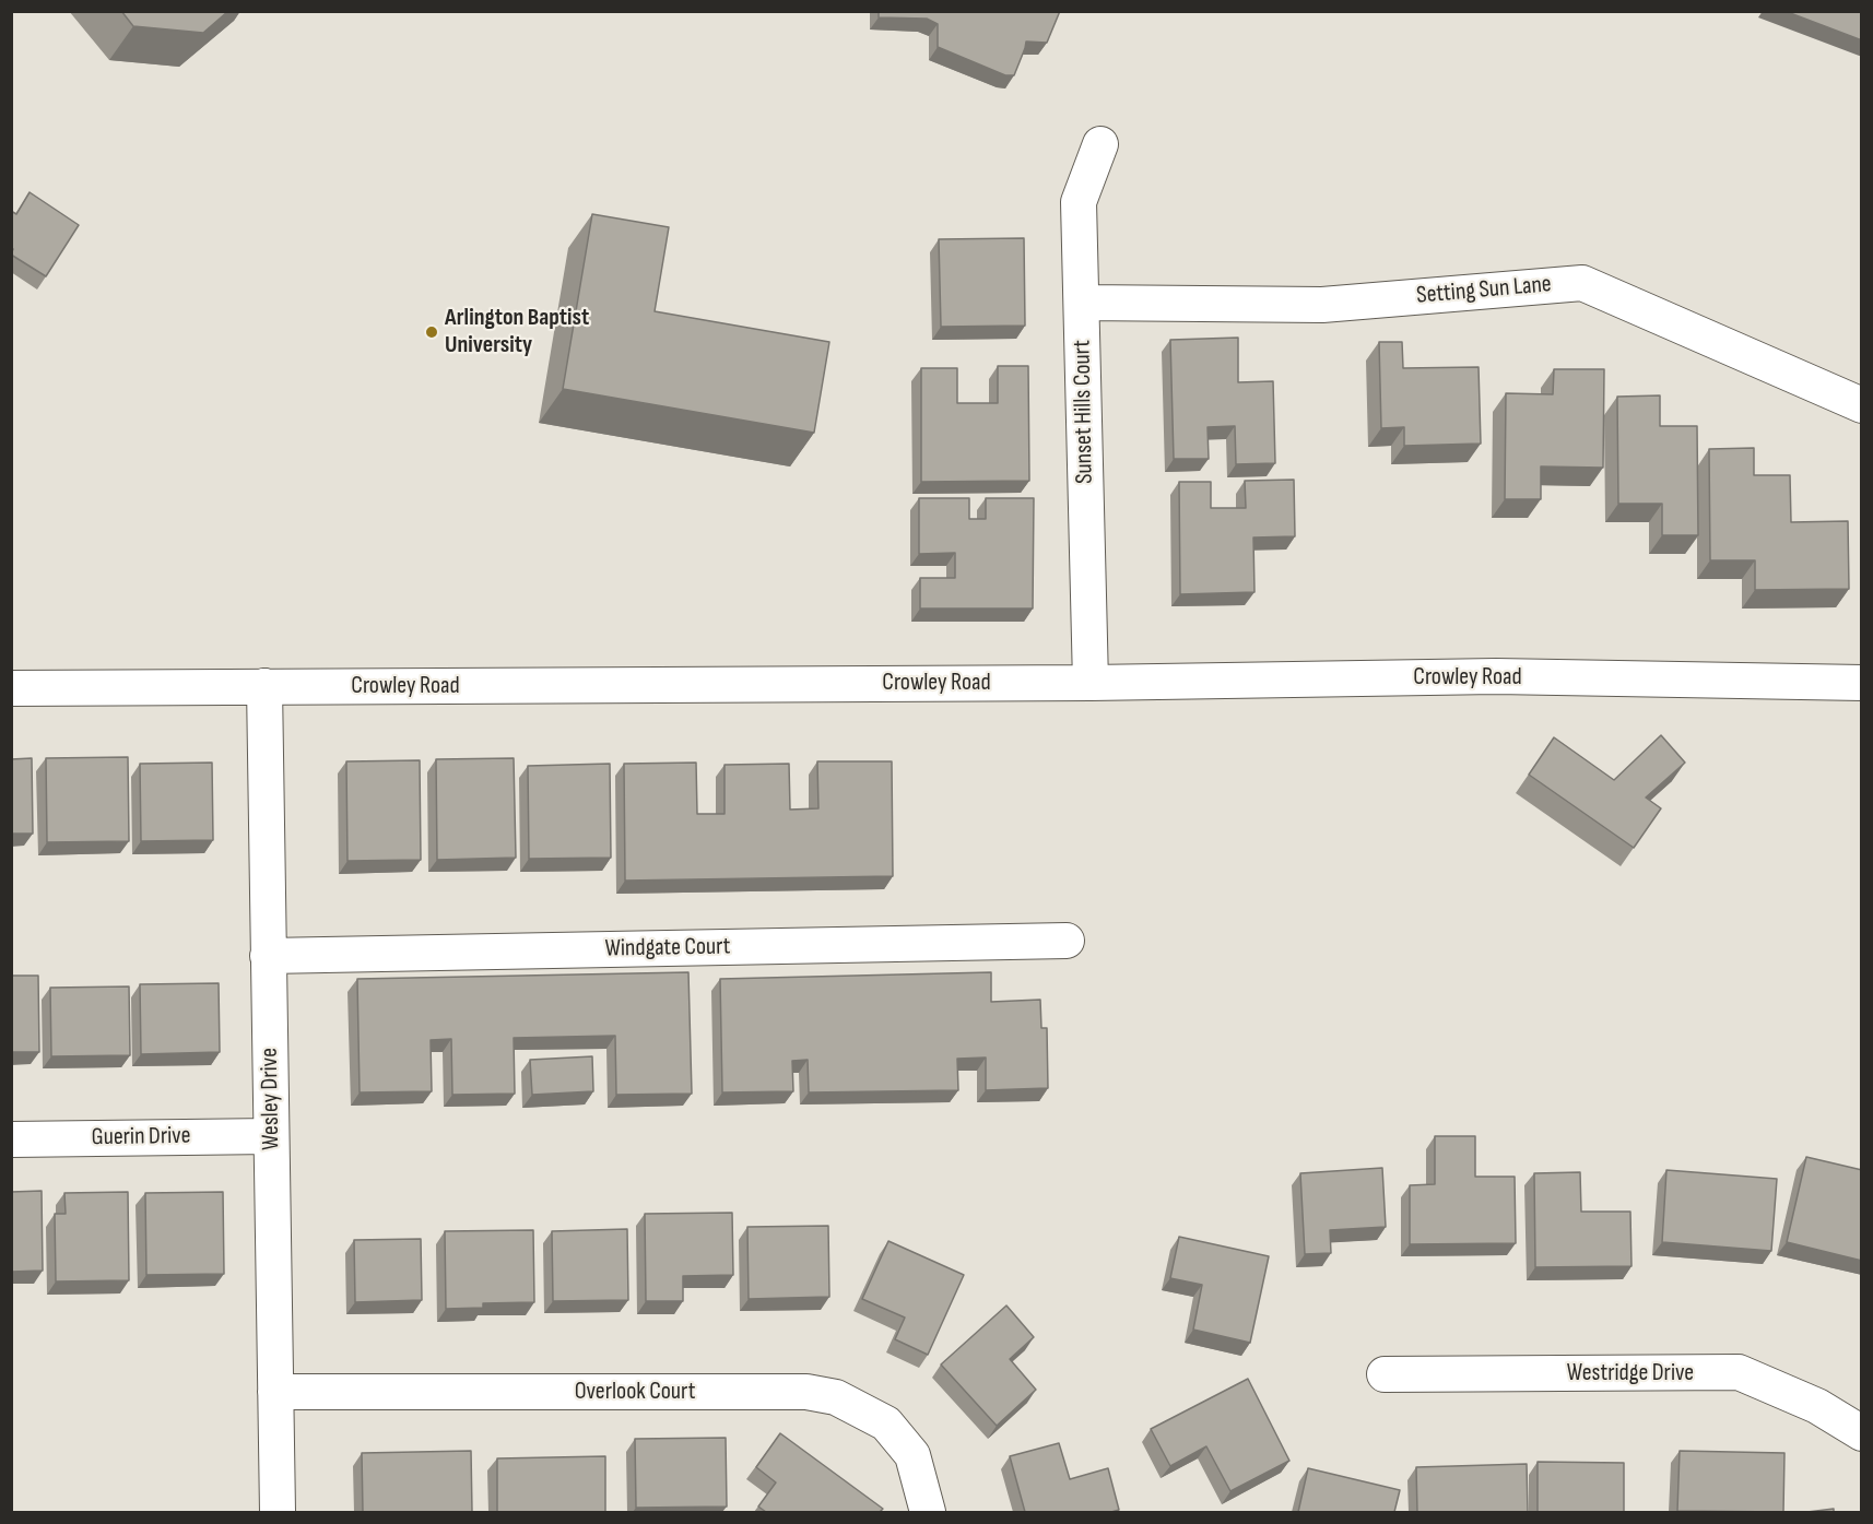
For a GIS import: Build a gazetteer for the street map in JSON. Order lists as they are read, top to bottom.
{
  "streets": {
    "street": [
      "Setting Sun Lane",
      "Sunset Hills Court",
      "Crowley Road",
      "Windgate Court",
      "Wesley Drive",
      "Guerin Drive",
      "Westridge Drive",
      "Overlook Court"
    ]
  },
  "crossings": [
    ["Setting Sun Lane", "Sunset Hills Court"],
    ["Sunset Hills Court", "Crowley Road"],
    ["Crowley Road", "Wesley Drive"],
    ["Windgate Court", "Wesley Drive"],
    ["Wesley Drive", "Guerin Drive"],
    ["Wesley Drive", "Overlook Court"]
  ],
  "places": ["Arlington Baptist University"]
}
